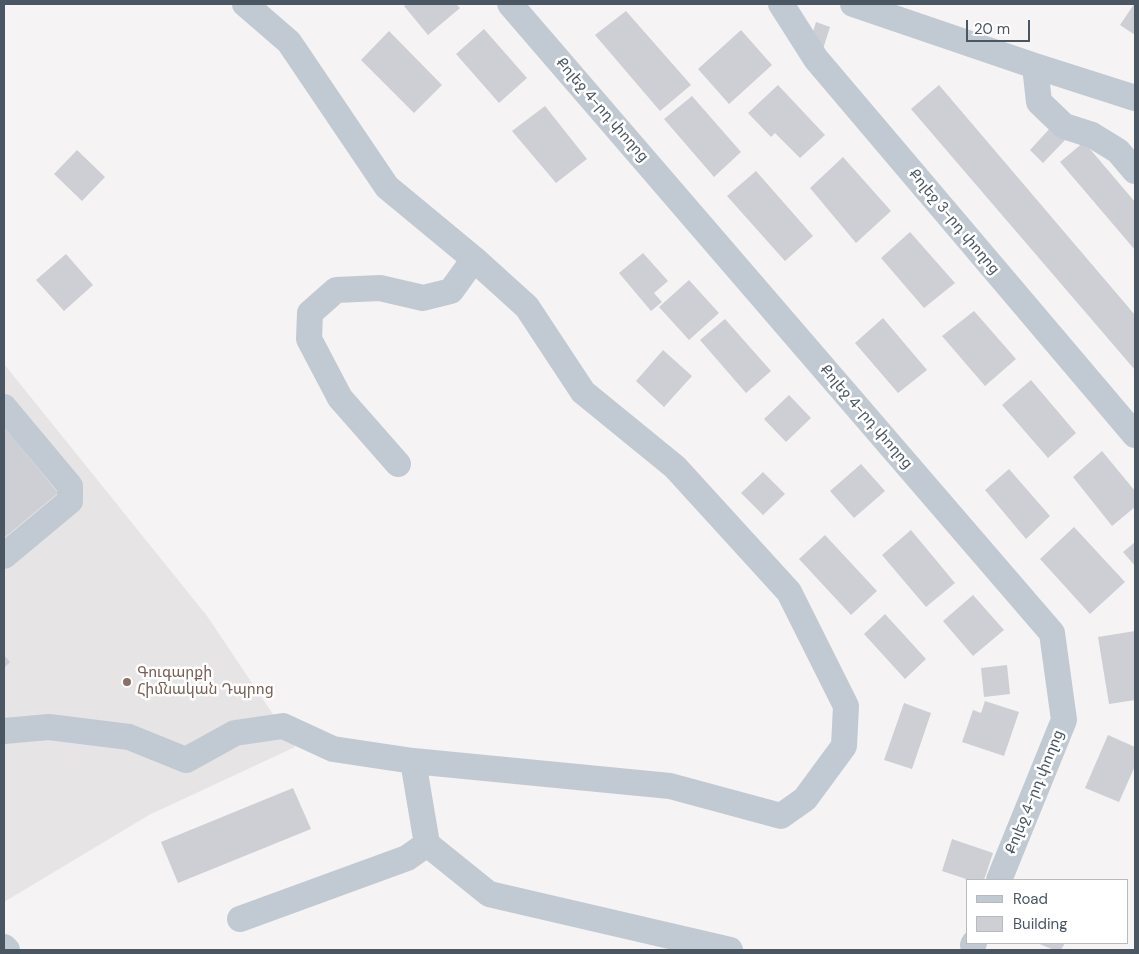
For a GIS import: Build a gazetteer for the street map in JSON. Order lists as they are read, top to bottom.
{
  "streets": {
    "street": ["Քոլեջ 4-րդ փողոց", "Քոլեջ 3-րդ փողոց"]
  },
  "places": ["Գուգարքի Հիմնական Դպրոց"],
  "legend": ["Road", "Building"],
  "scale_bar": "20 m"
}
